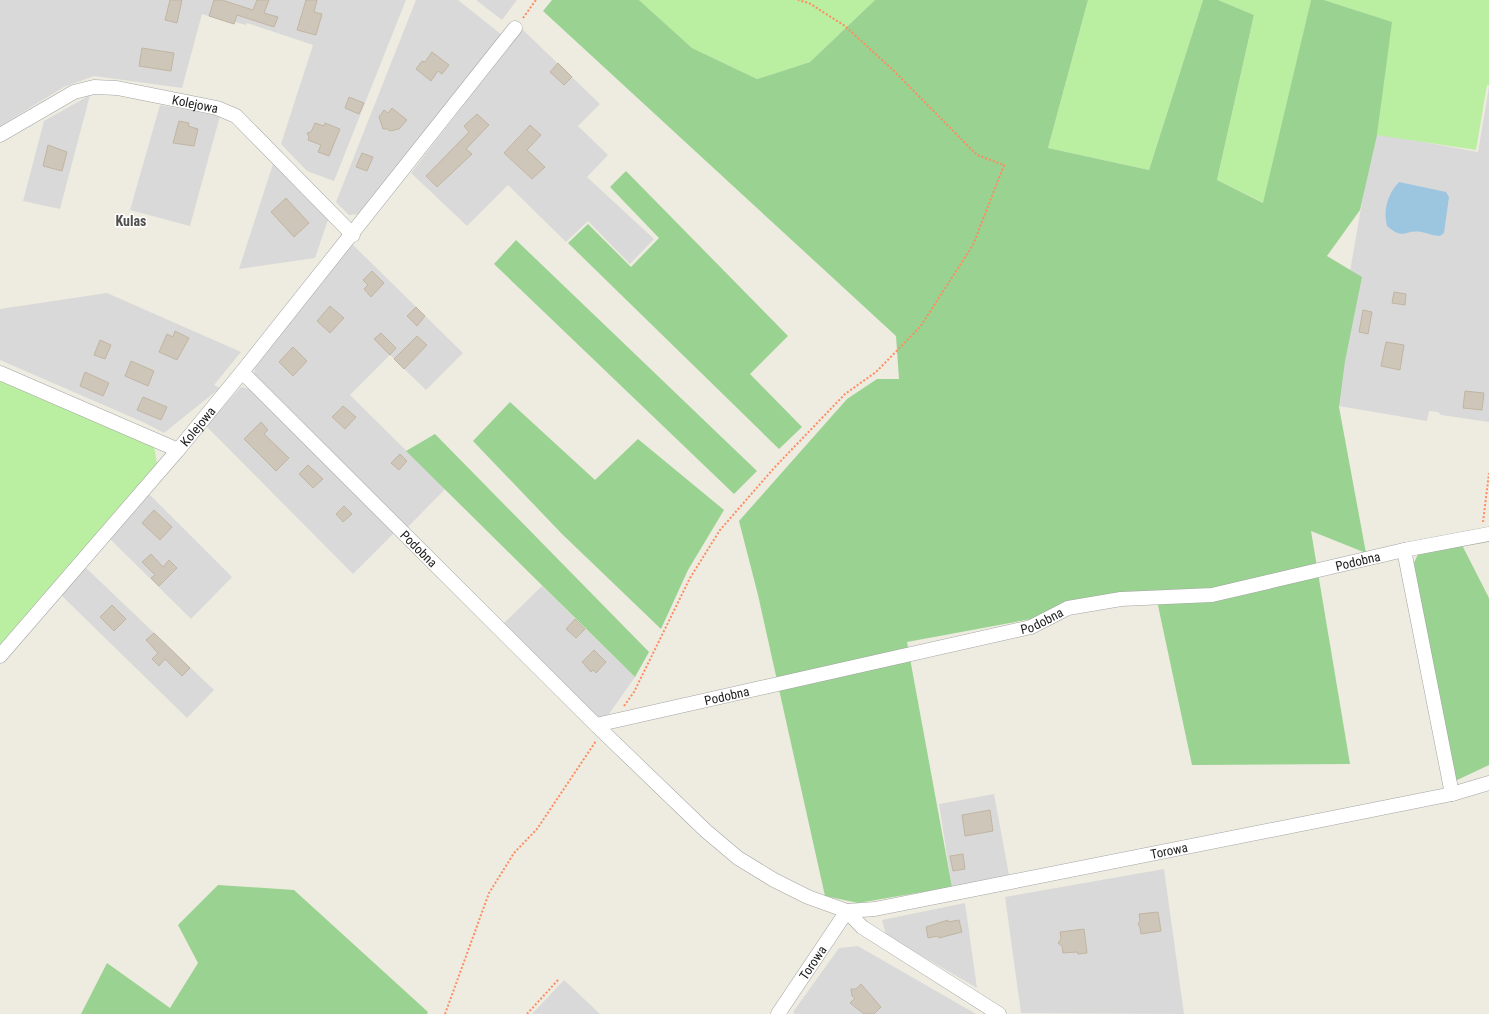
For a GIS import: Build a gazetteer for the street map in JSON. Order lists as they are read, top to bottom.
{
  "streets": {
    "street": ["Kolejowa", "Podobna", "Torowa"]
  },
  "crossings": [
    ["Kolejowa", "Podobna"],
    ["Podobna", "Torowa"]
  ],
  "districts": ["Kulas"]
}
